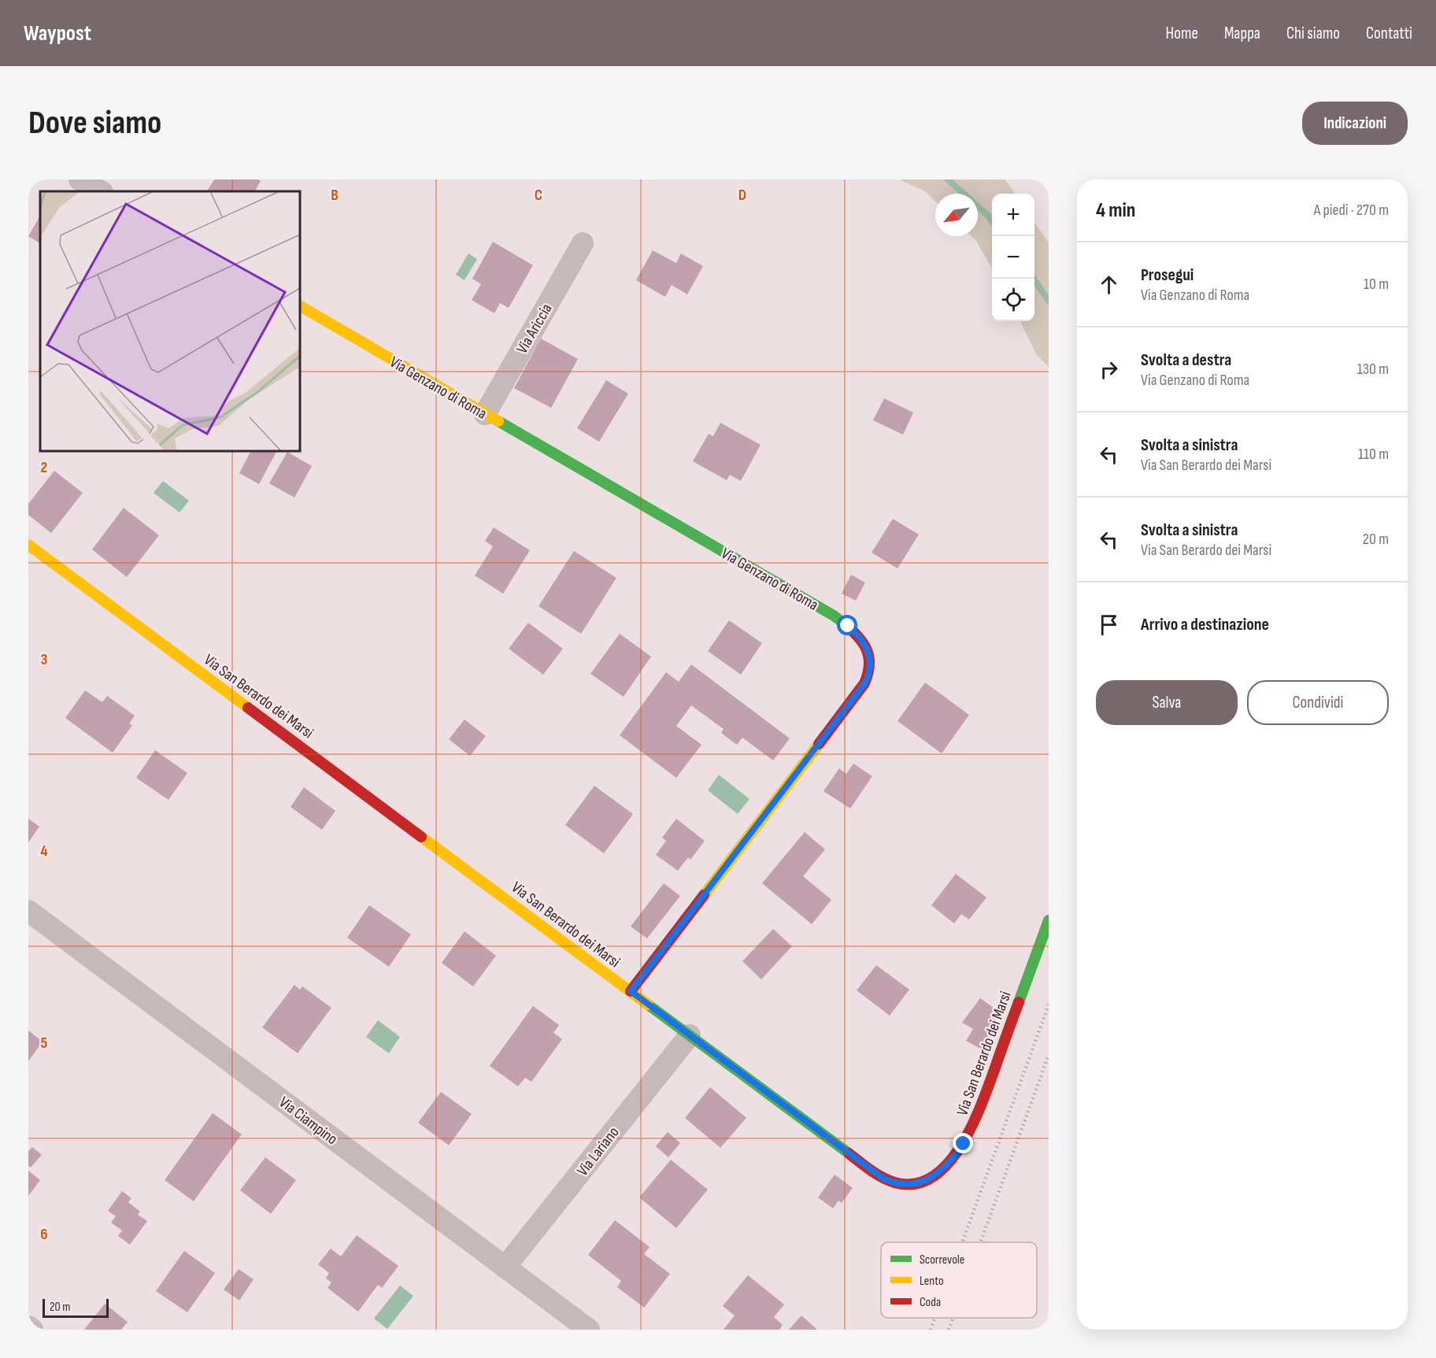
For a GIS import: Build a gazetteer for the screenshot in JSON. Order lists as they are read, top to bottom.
{
  "streets": {
    "street": [
      "Via Ariccia",
      "Via Genzano di Roma",
      "Via San Berardo dei Marsi",
      "Via Ciampino",
      "Via Lariano"
    ]
  },
  "crossings": [
    ["Via Ariccia", "Via Genzano di Roma"],
    ["Via Genzano di Roma", "Via San Berardo dei Marsi"],
    ["Via San Berardo dei Marsi", "Via Lariano"],
    ["Via Ciampino", "Via Lariano"]
  ],
  "legend": ["Scorrevole", "Lento", "Coda"],
  "scale_bar": "20 m",
  "north": "bottom left",
  "page": {
    "header": "Waypost",
    "nav": [
      "Home",
      "Mappa",
      "Chi siamo",
      "Contatti"
    ],
    "buttons": [
      "Indicazioni",
      ["Salva", "Condividi"]
    ],
    "title": "Dove siamo",
    "heading": ["4 min", "A piedi · 270 m"],
    "map_buttons": ["+", "−"],
    "list": [
      ["Prosegui", "Via Genzano di Roma", "10 m"],
      ["Svolta a destra", "Via Genzano di Roma", "130 m"],
      ["Svolta a sinistra", "Via San Berardo dei Marsi", "110 m"],
      ["Svolta a sinistra", "Via San Berardo dei Marsi", "20 m"],
      "Arrivo a destinazione"
    ],
    "scale": "20 m"
  },
  "grid": {
    "columns": ["B", "C", "D"],
    "rows": [
      "2",
      "3",
      "4",
      "5",
      "6"
    ]
  }
}
